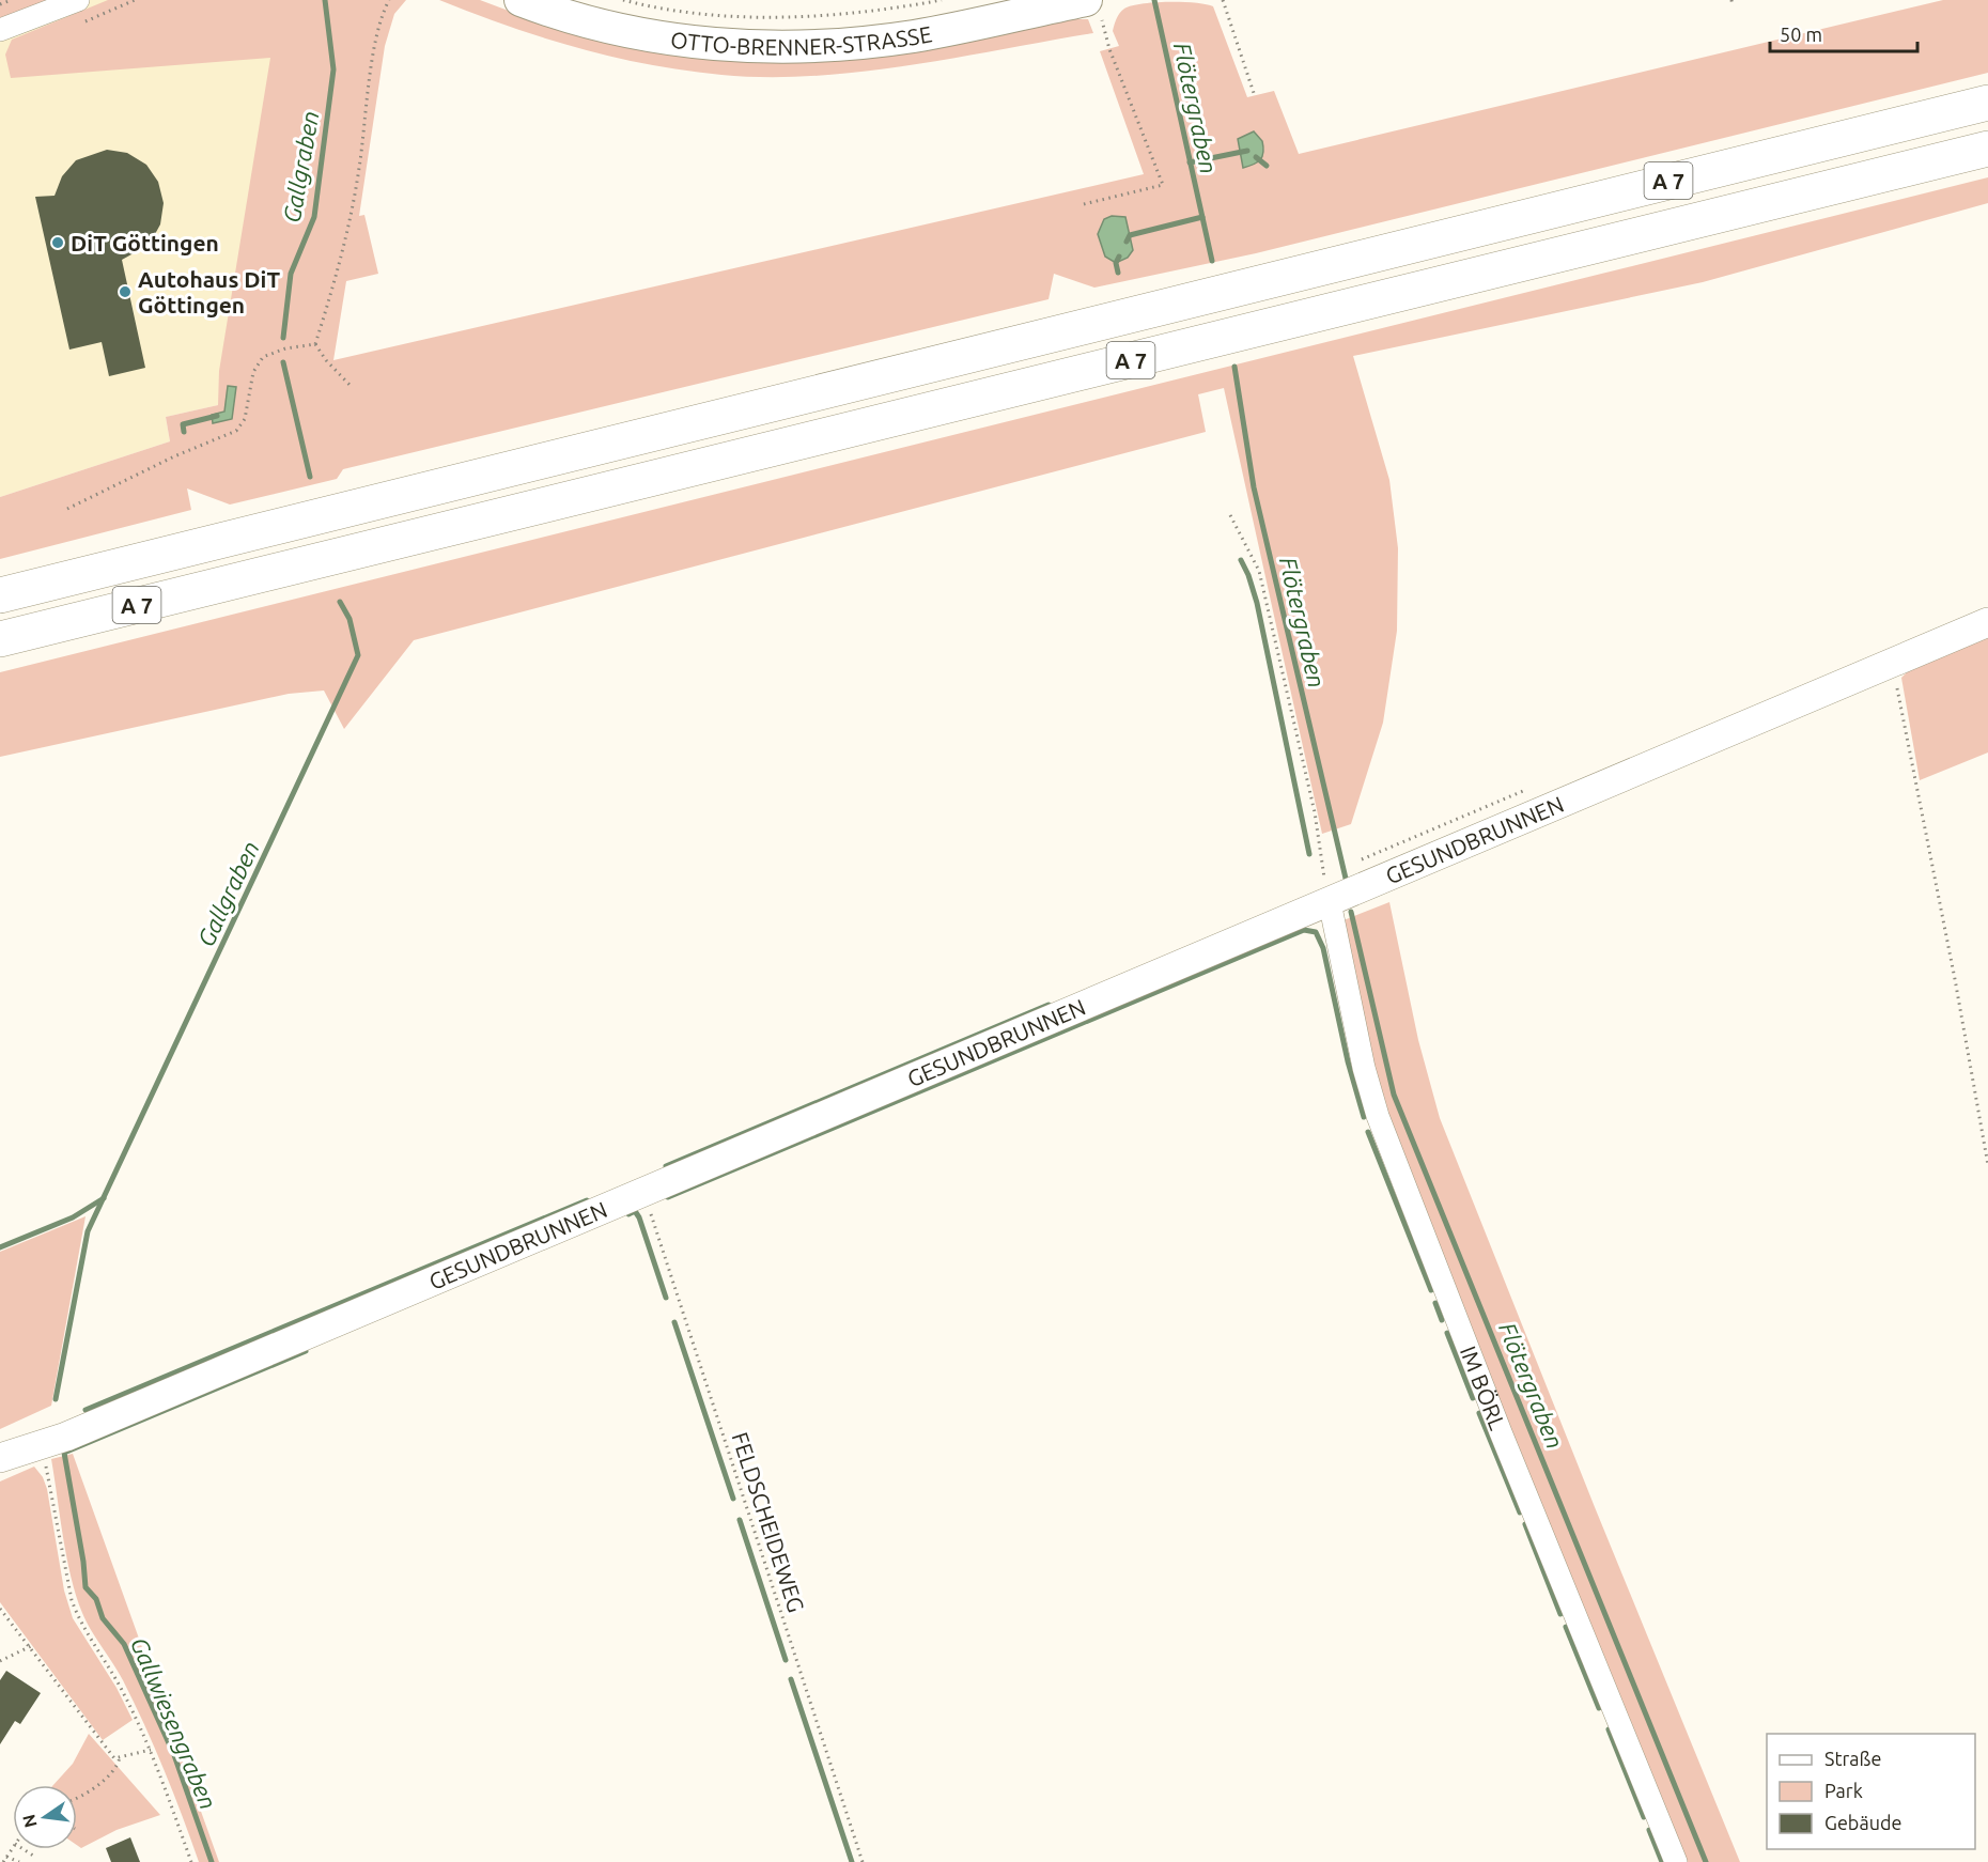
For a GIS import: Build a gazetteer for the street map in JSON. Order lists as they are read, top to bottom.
{
  "streets": {
    "highway": ["A 7"],
    "main road": ["OTTO-BRENNER-STRASSE"],
    "street": ["GESUNDBRUNNEN", "IM BÖRL"],
    "path": ["FELDSCHEIDEWEG"]
  },
  "crossings": [
    ["GESUNDBRUNNEN", "IM BÖRL"],
    ["GESUNDBRUNNEN", "FELDSCHEIDEWEG"]
  ],
  "water": ["Flötergraben", "Gallgraben", "Gallwiesengraben"],
  "places": ["DiT Göttingen", "Autohaus DiT Göttingen"],
  "legend": ["Straße", "Park", "Gebäude"],
  "scale_bar": "50 m",
  "north": "left"
}
